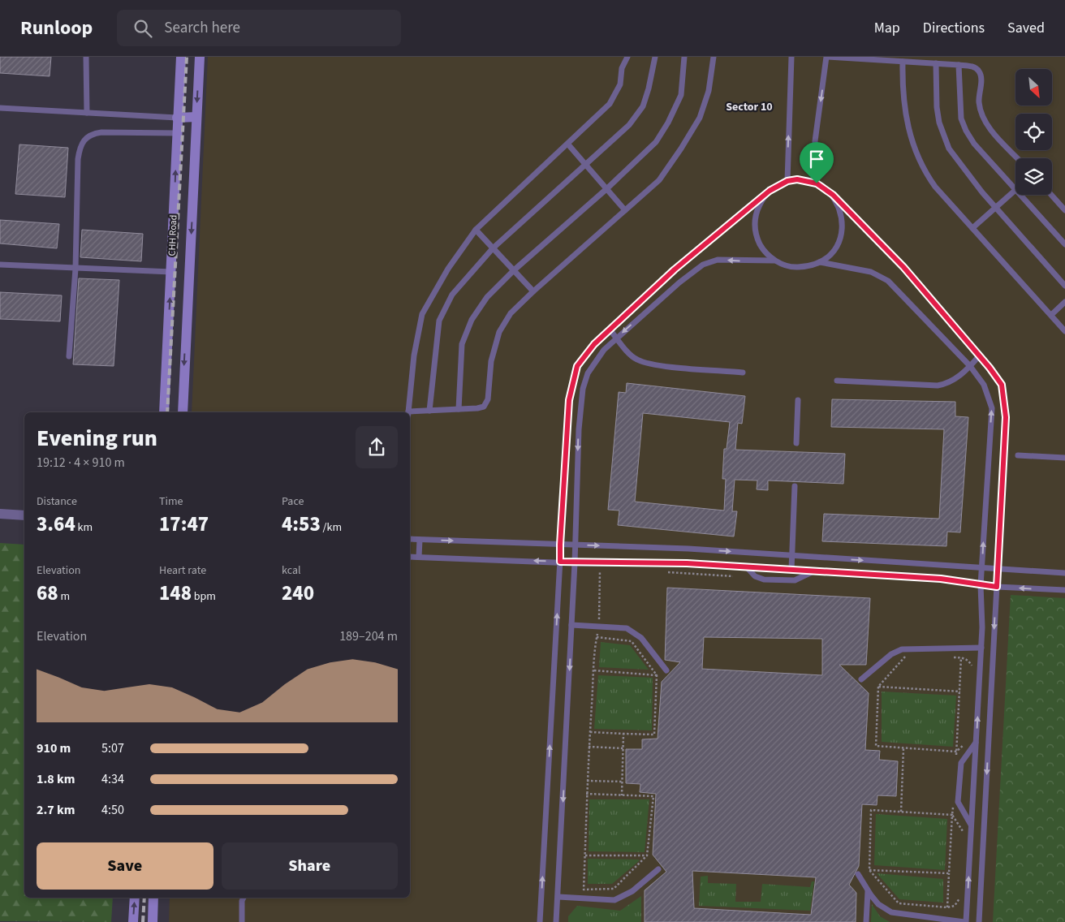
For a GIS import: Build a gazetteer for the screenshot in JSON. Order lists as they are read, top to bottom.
{
  "streets": {
    "street": ["CHH Road"]
  },
  "districts": ["Sector 10"],
  "north": "bottom right",
  "page": {
    "header": "Runloop",
    "search": "Search here",
    "nav": ["Map", "Directions", "Saved"],
    "heading": ["Evening run", "19:12 · 4 × 910 m"],
    "stats": [
      ["Distance", "3.64 km"],
      ["Time", "17:47"],
      ["Pace", "4:53 /km"],
      ["Elevation", "68 m"],
      ["Heart rate", "148 bpm"],
      ["kcal", "240"]
    ],
    "chart": ["Elevation", "189–204 m"],
    "list": [
      {
        "name": "910 m",
        "note": "5:07"
      },
      {
        "name": "1.8 km",
        "note": "4:34"
      },
      {
        "name": "2.7 km",
        "note": "4:50"
      }
    ],
    "buttons": ["Save", "Share"]
  }
}
